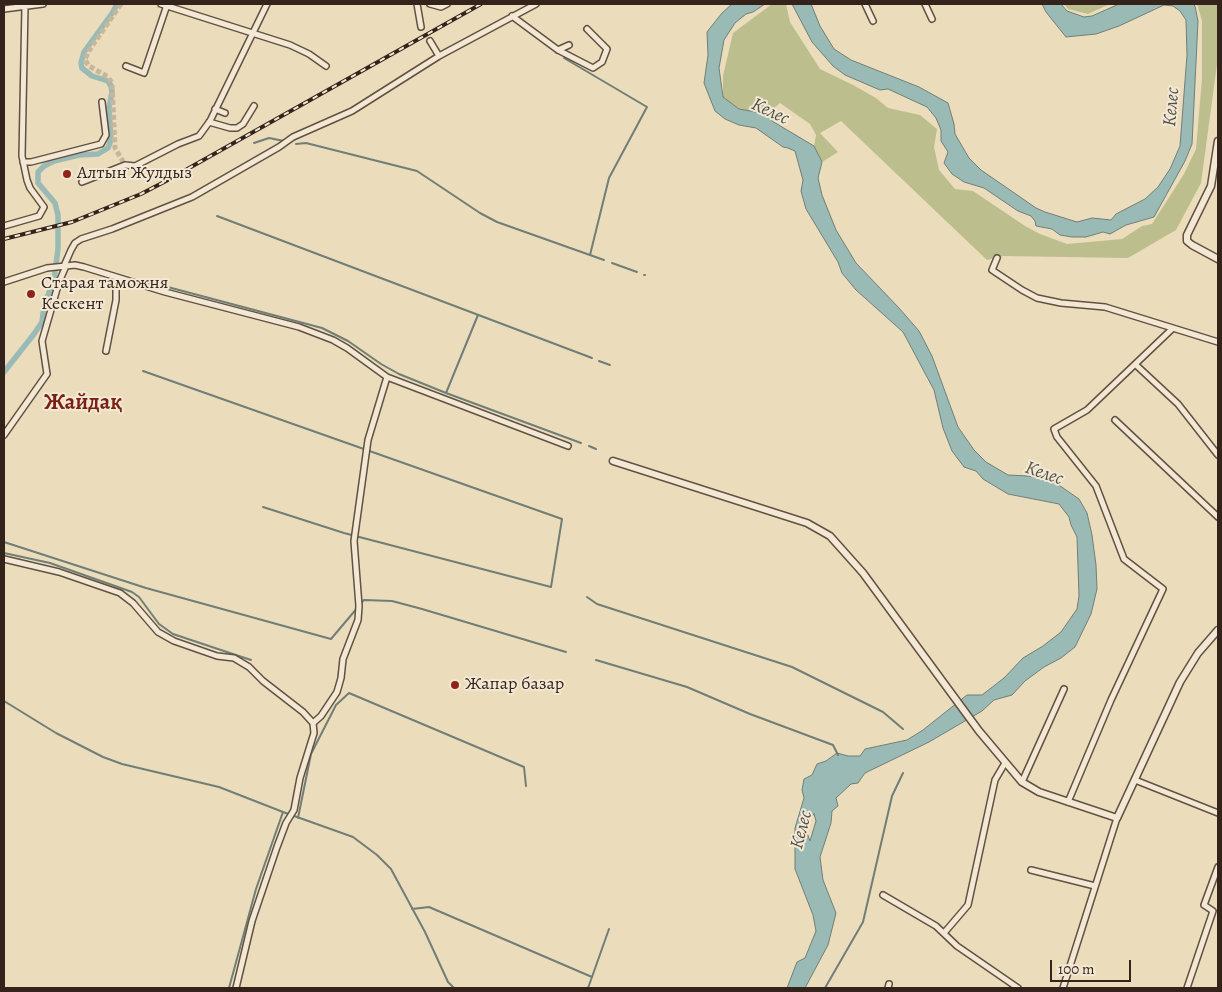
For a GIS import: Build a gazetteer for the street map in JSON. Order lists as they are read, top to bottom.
{
  "districts": ["Жайдақ"],
  "water": ["Келес"],
  "places": ["Алтын Жулдыз", "Старая таможня Кескент", "Жапар базар"],
  "scale_bar": "100 m"
}
